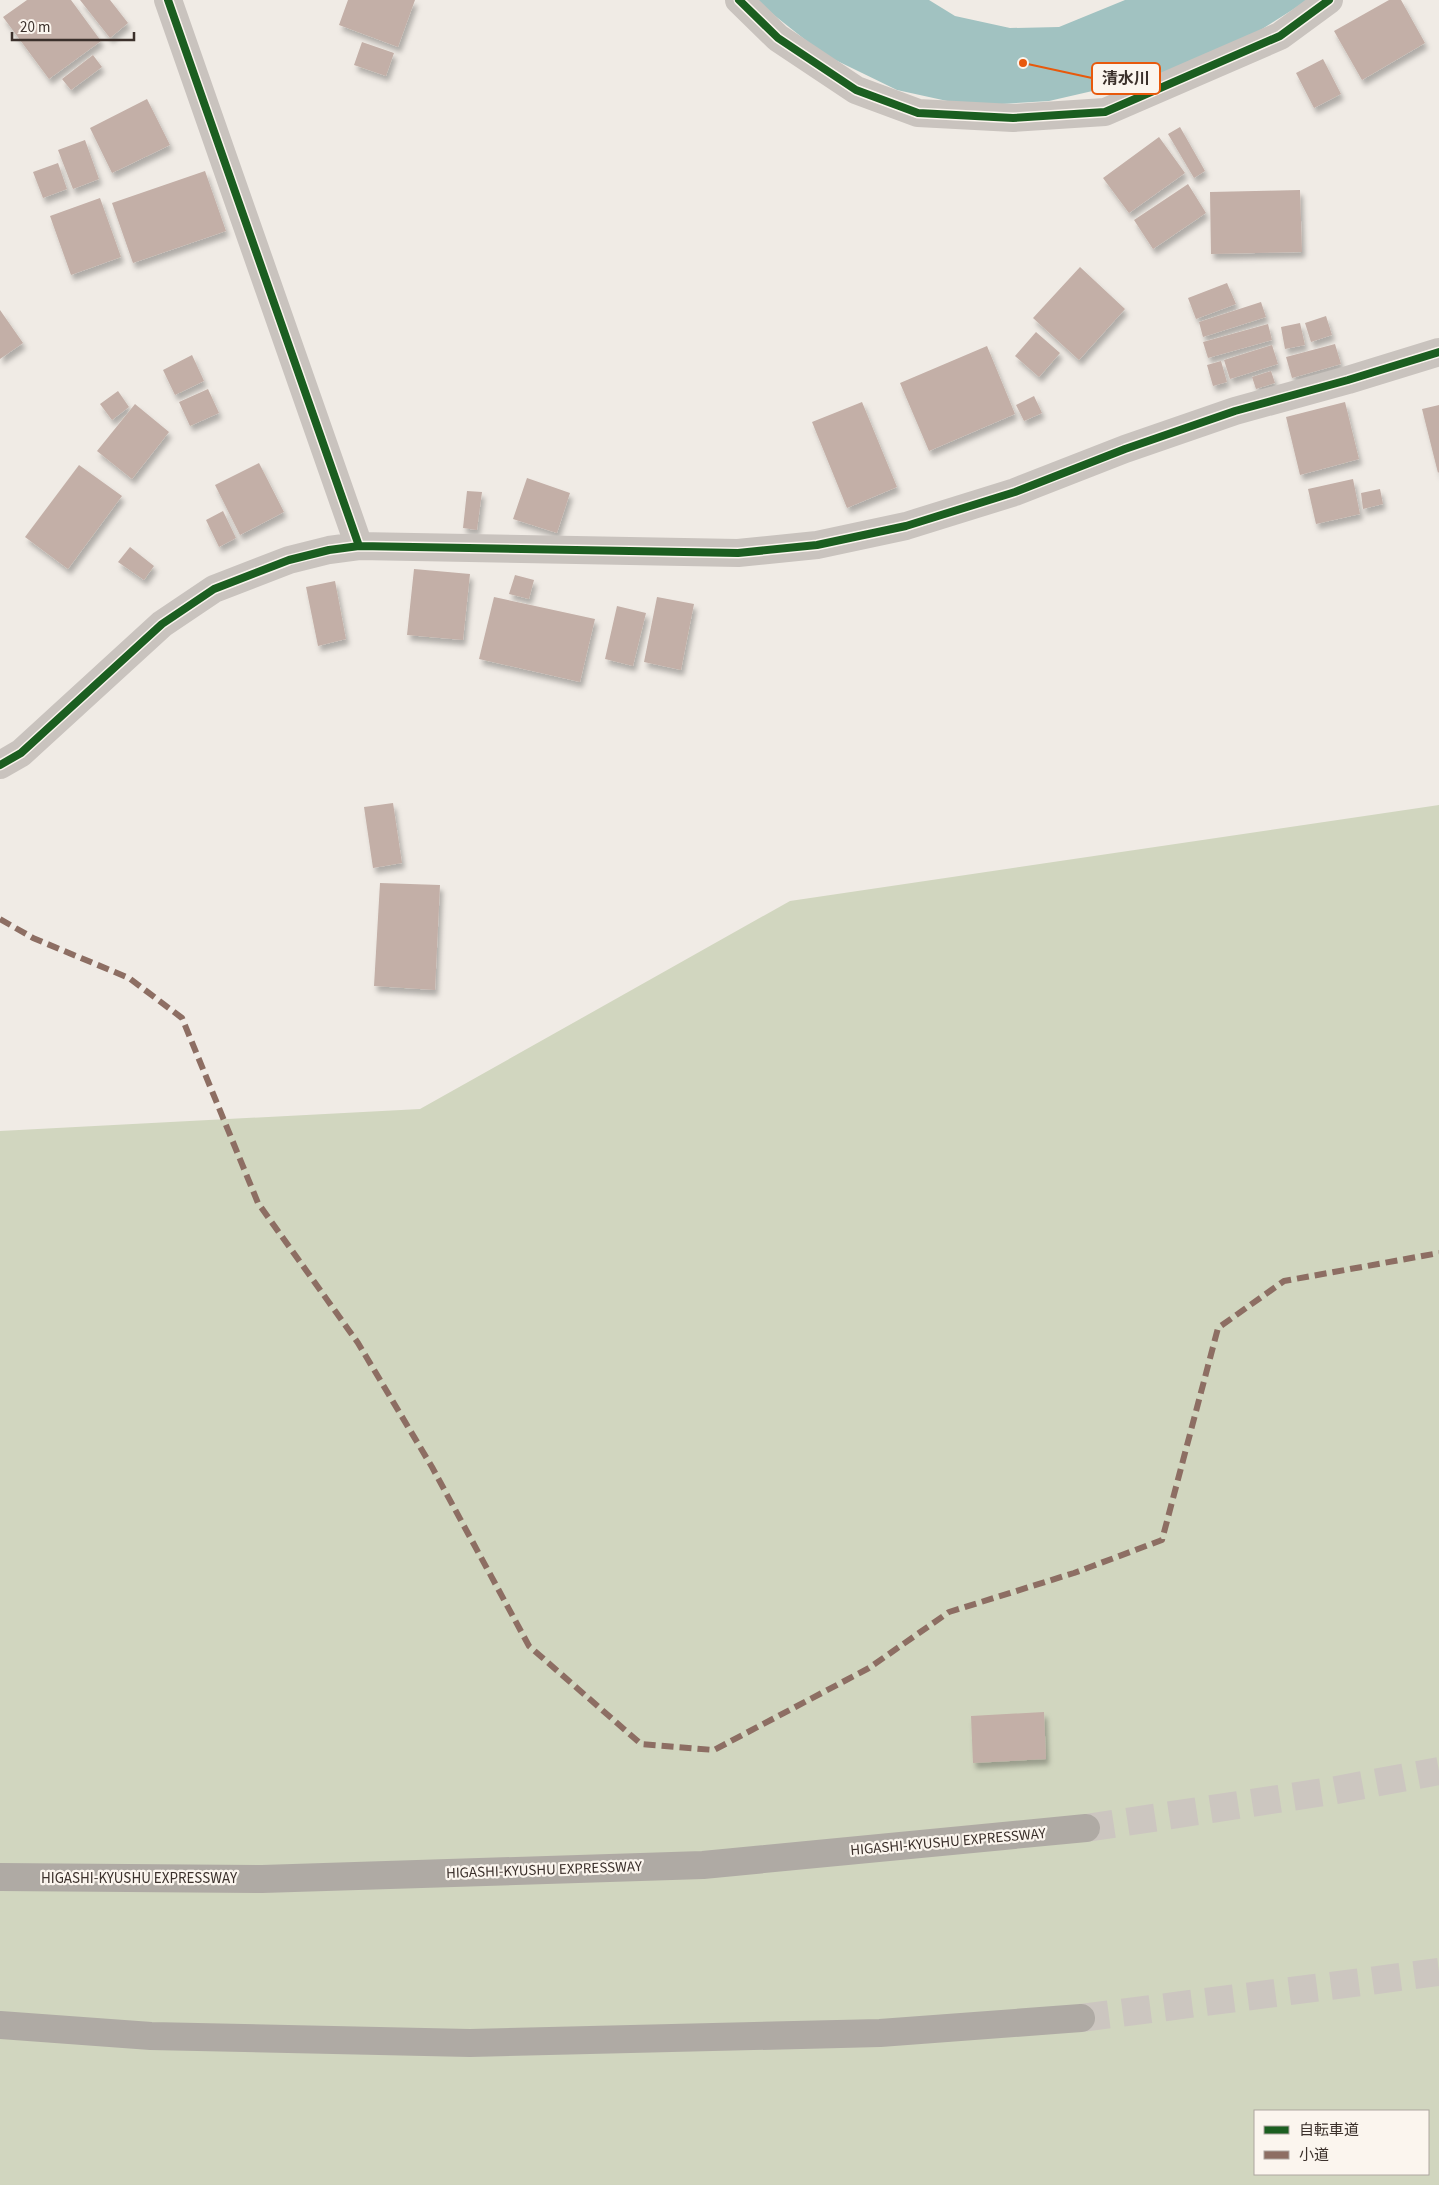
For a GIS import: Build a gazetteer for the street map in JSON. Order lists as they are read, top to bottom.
{
  "streets": {
    "highway": ["HIGASHI-KYUSHU EXPRESSWAY"]
  },
  "places": ["清水川"],
  "legend": ["自転車道", "小道"],
  "scale_bar": "20 m"
}
